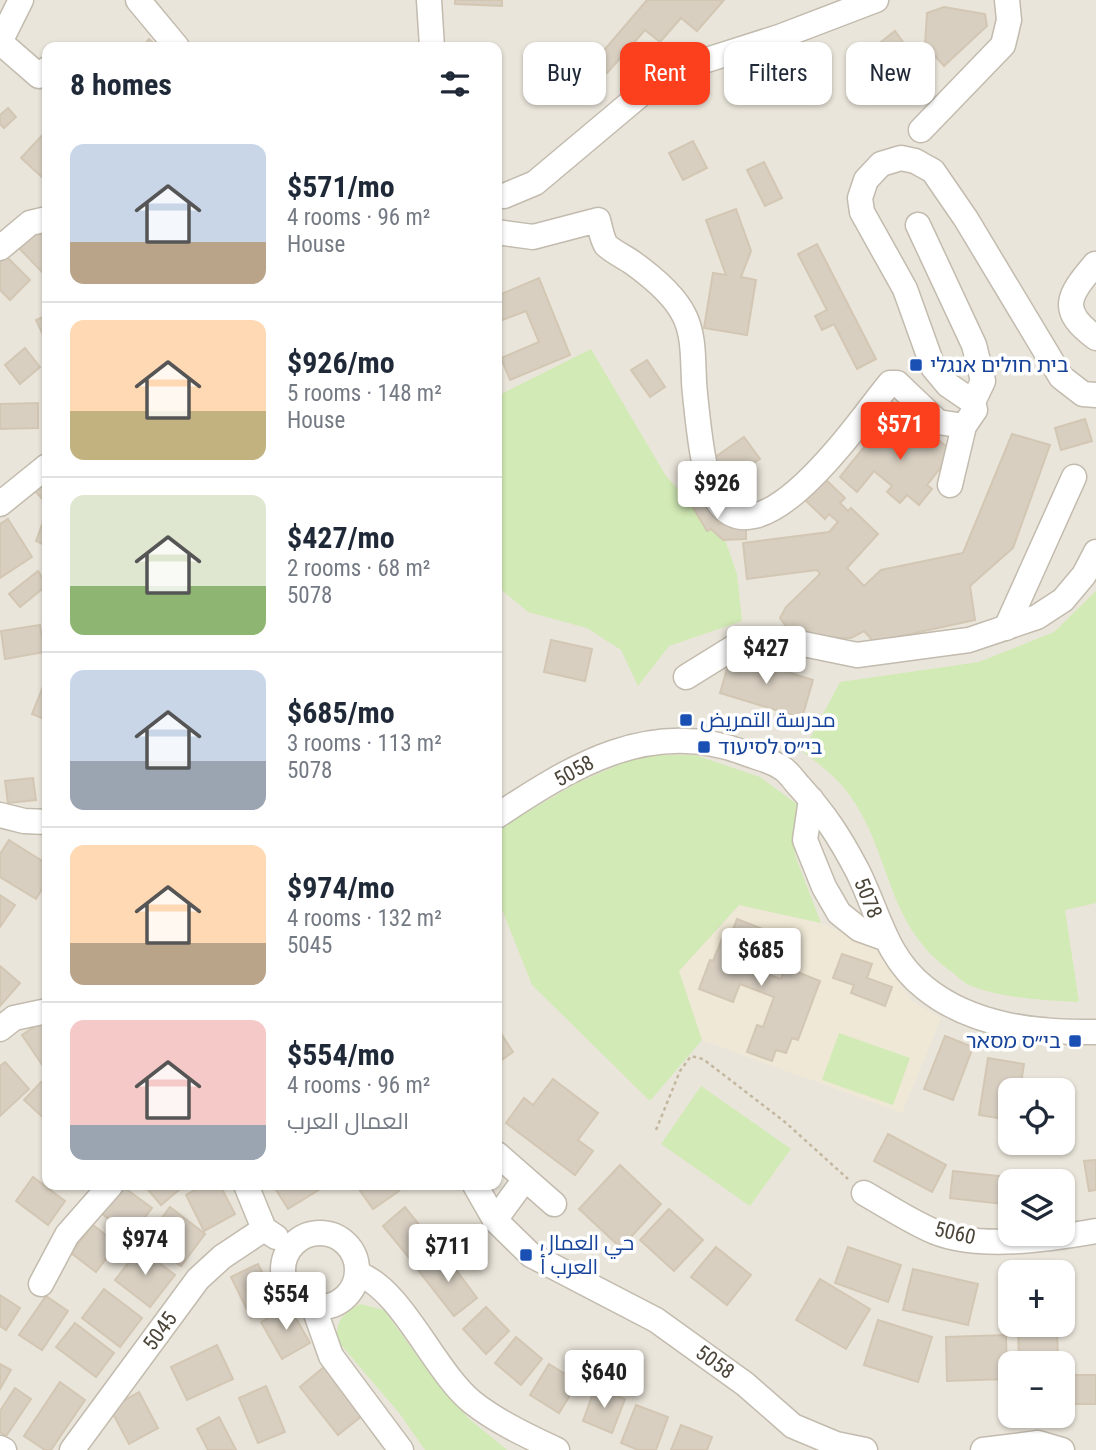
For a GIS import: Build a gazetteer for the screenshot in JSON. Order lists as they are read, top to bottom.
{
  "streets": {
    "street": [
      "5058",
      "5078",
      "5060",
      "5045"
    ]
  },
  "crossings": [
    ["5058", "5078"]
  ],
  "places": {
    "transit": [
      "בית חולים אנגלי",
      "مدرسة التمريض",
      "בי״ס לסיעוד",
      "בי״ס מסאר",
      "حي العمال العرب أ"
    ]
  },
  "page": {
    "chip": [
      "Buy",
      "Rent",
      "Filters",
      "New"
    ],
    "heading": "8 homes",
    "list": [
      {
        "name": "$571/mo",
        "note": "4 rooms · 96 m² · House"
      },
      {
        "name": "$926/mo",
        "note": "5 rooms · 148 m² · House"
      },
      {
        "name": "$427/mo",
        "note": "2 rooms · 68 m² · 5078"
      },
      {
        "name": "$685/mo",
        "note": "3 rooms · 113 m² · 5078"
      },
      {
        "name": "$974/mo",
        "note": "4 rooms · 132 m² · 5045"
      },
      {
        "name": "$554/mo",
        "note": "4 rooms · 96 m² · العمال العرب"
      }
    ],
    "price": [
      "$571",
      "$926",
      "$427",
      "$685",
      "$974",
      "$711",
      "$554",
      "$640"
    ],
    "map_buttons": ["+", "−"]
  }
}
